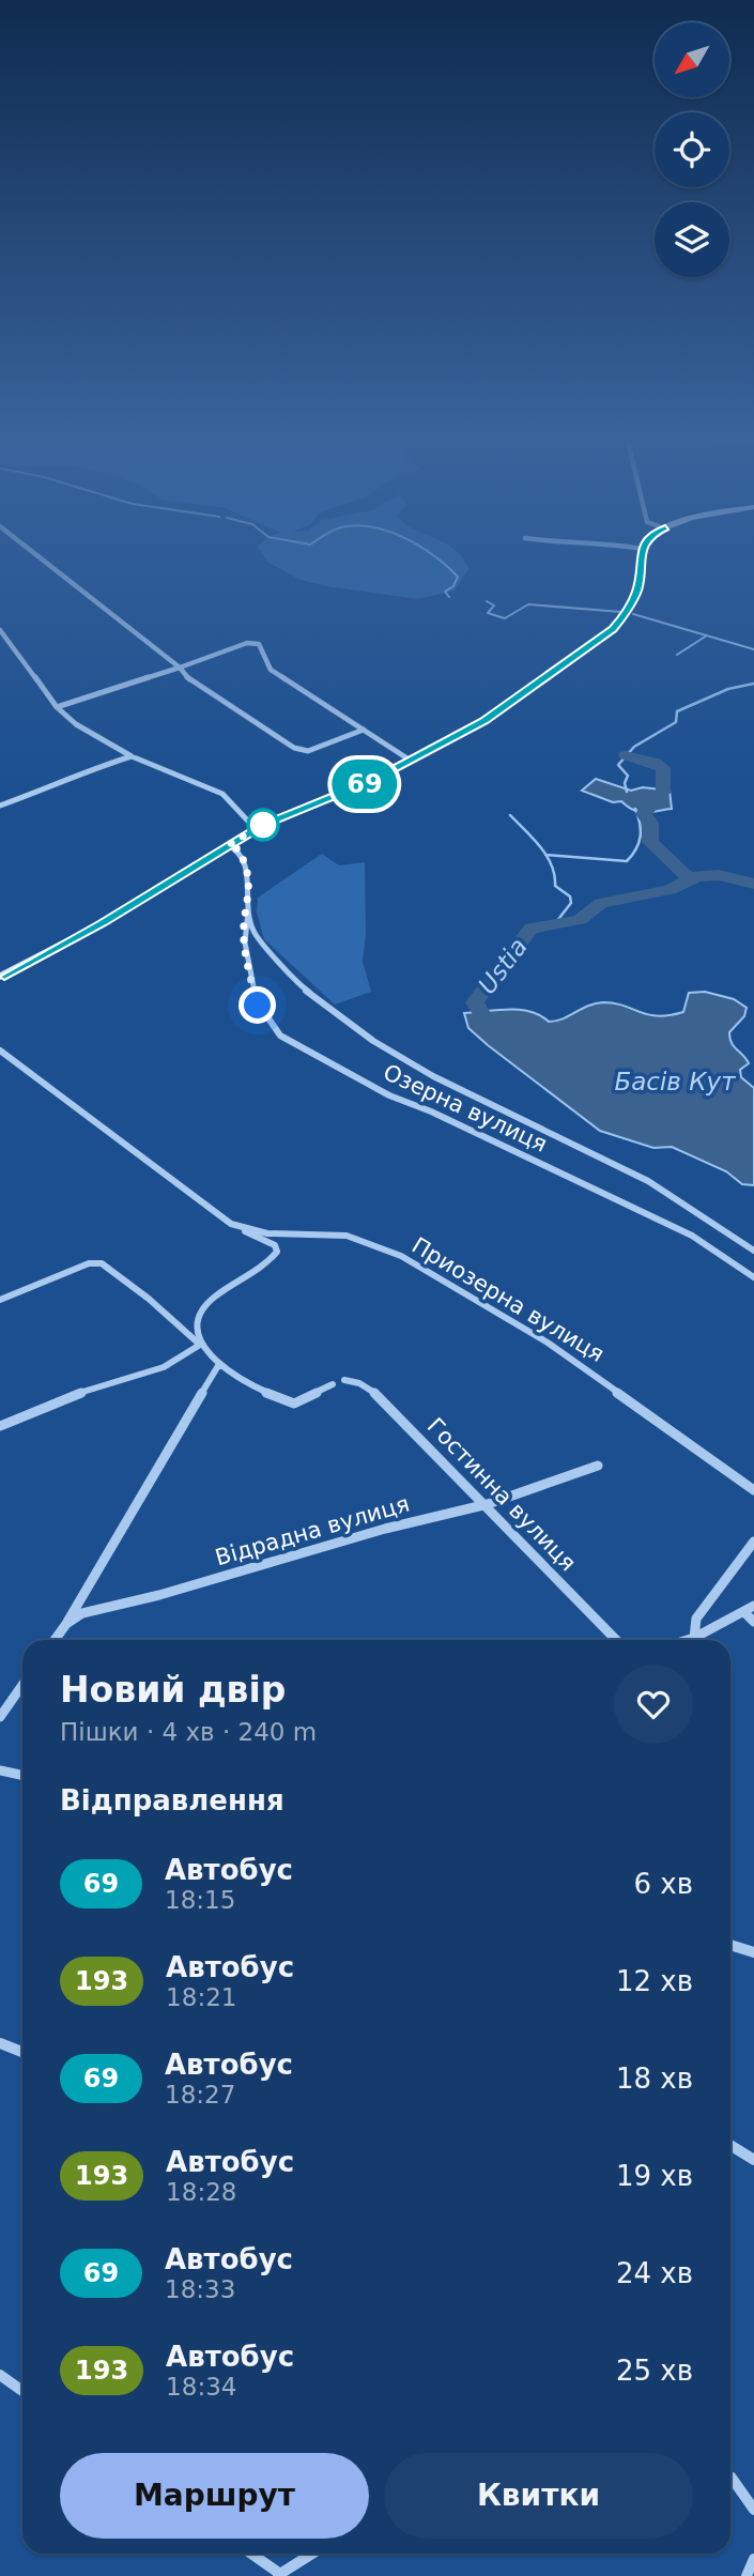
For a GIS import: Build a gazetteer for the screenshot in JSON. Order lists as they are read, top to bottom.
{
  "streets": {
    "street": [
      "Озерна вулиця",
      "Приозерна вулиця",
      "Гостинна вулиця",
      "Відрадна вулиця"
    ]
  },
  "crossings": [
    ["Гостинна вулиця", "Відрадна вулиця"]
  ],
  "water": ["Ustia", "Басів Кут"],
  "lines": ["bus line 69"],
  "north": "bottom left",
  "page": {
    "on_map": "69",
    "heading": [
      ["Новий двір", "Пішки · 4 хв · 240 m"],
      "Відправлення"
    ],
    "list": [
      {
        "mark": "69",
        "name": "Автобус",
        "note": "18:15",
        "value": "6 хв"
      },
      {
        "mark": "193",
        "name": "Автобус",
        "note": "18:21",
        "value": "12 хв"
      },
      {
        "mark": "69",
        "name": "Автобус",
        "note": "18:27",
        "value": "18 хв"
      },
      {
        "mark": "193",
        "name": "Автобус",
        "note": "18:28",
        "value": "19 хв"
      },
      {
        "mark": "69",
        "name": "Автобус",
        "note": "18:33",
        "value": "24 хв"
      },
      {
        "mark": "193",
        "name": "Автобус",
        "note": "18:34",
        "value": "25 хв"
      }
    ],
    "buttons": ["Маршрут", "Квитки"]
  }
}
